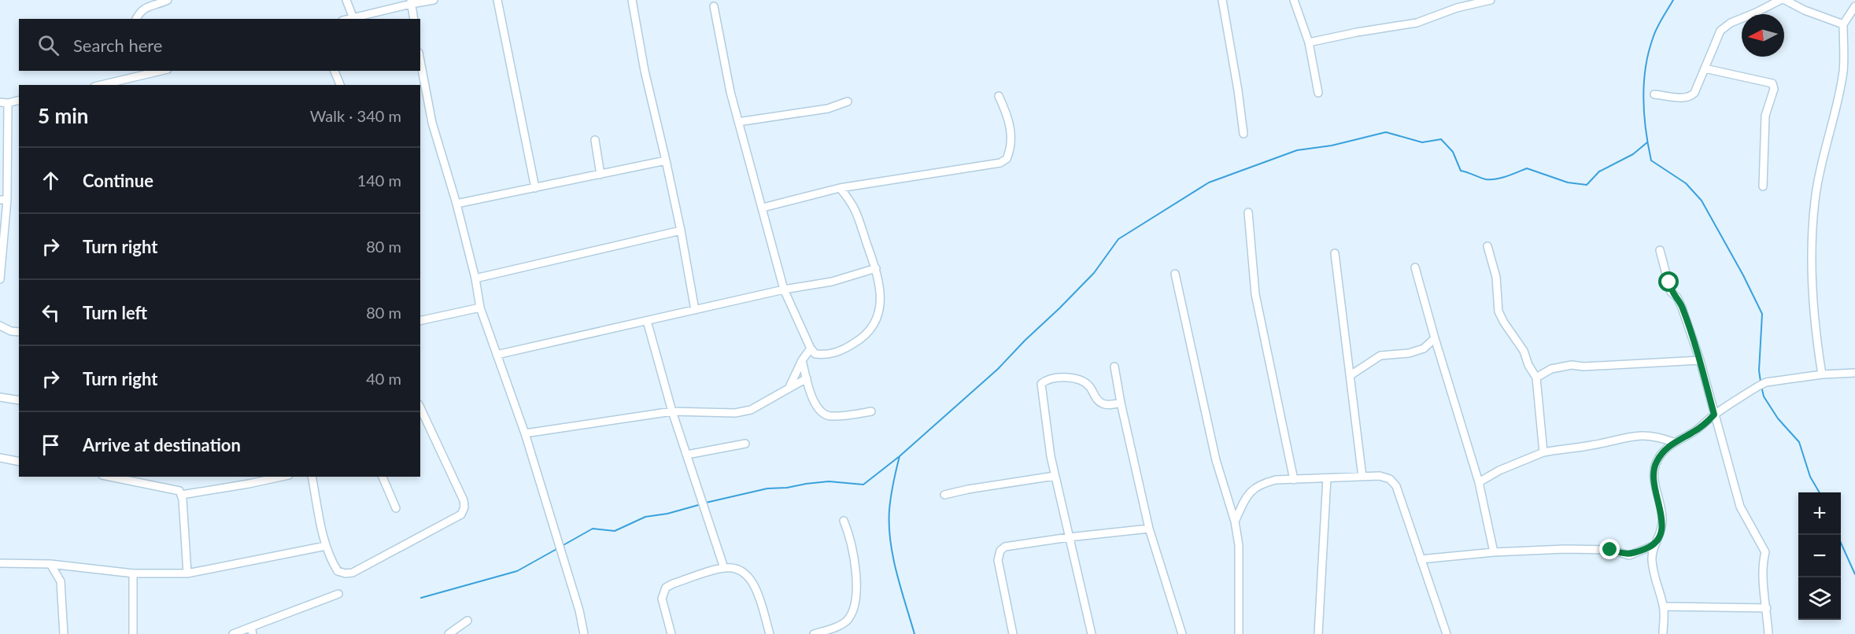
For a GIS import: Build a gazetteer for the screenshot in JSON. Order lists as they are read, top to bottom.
{
  "north": "left",
  "page": {
    "search": "Search here",
    "heading": ["5 min", "Walk · 340 m"],
    "list": [
      ["Continue", "140 m"],
      ["Turn right", "80 m"],
      ["Turn left", "80 m"],
      ["Turn right", "40 m"],
      "Arrive at destination"
    ],
    "map_buttons": ["+", "−"]
  }
}
